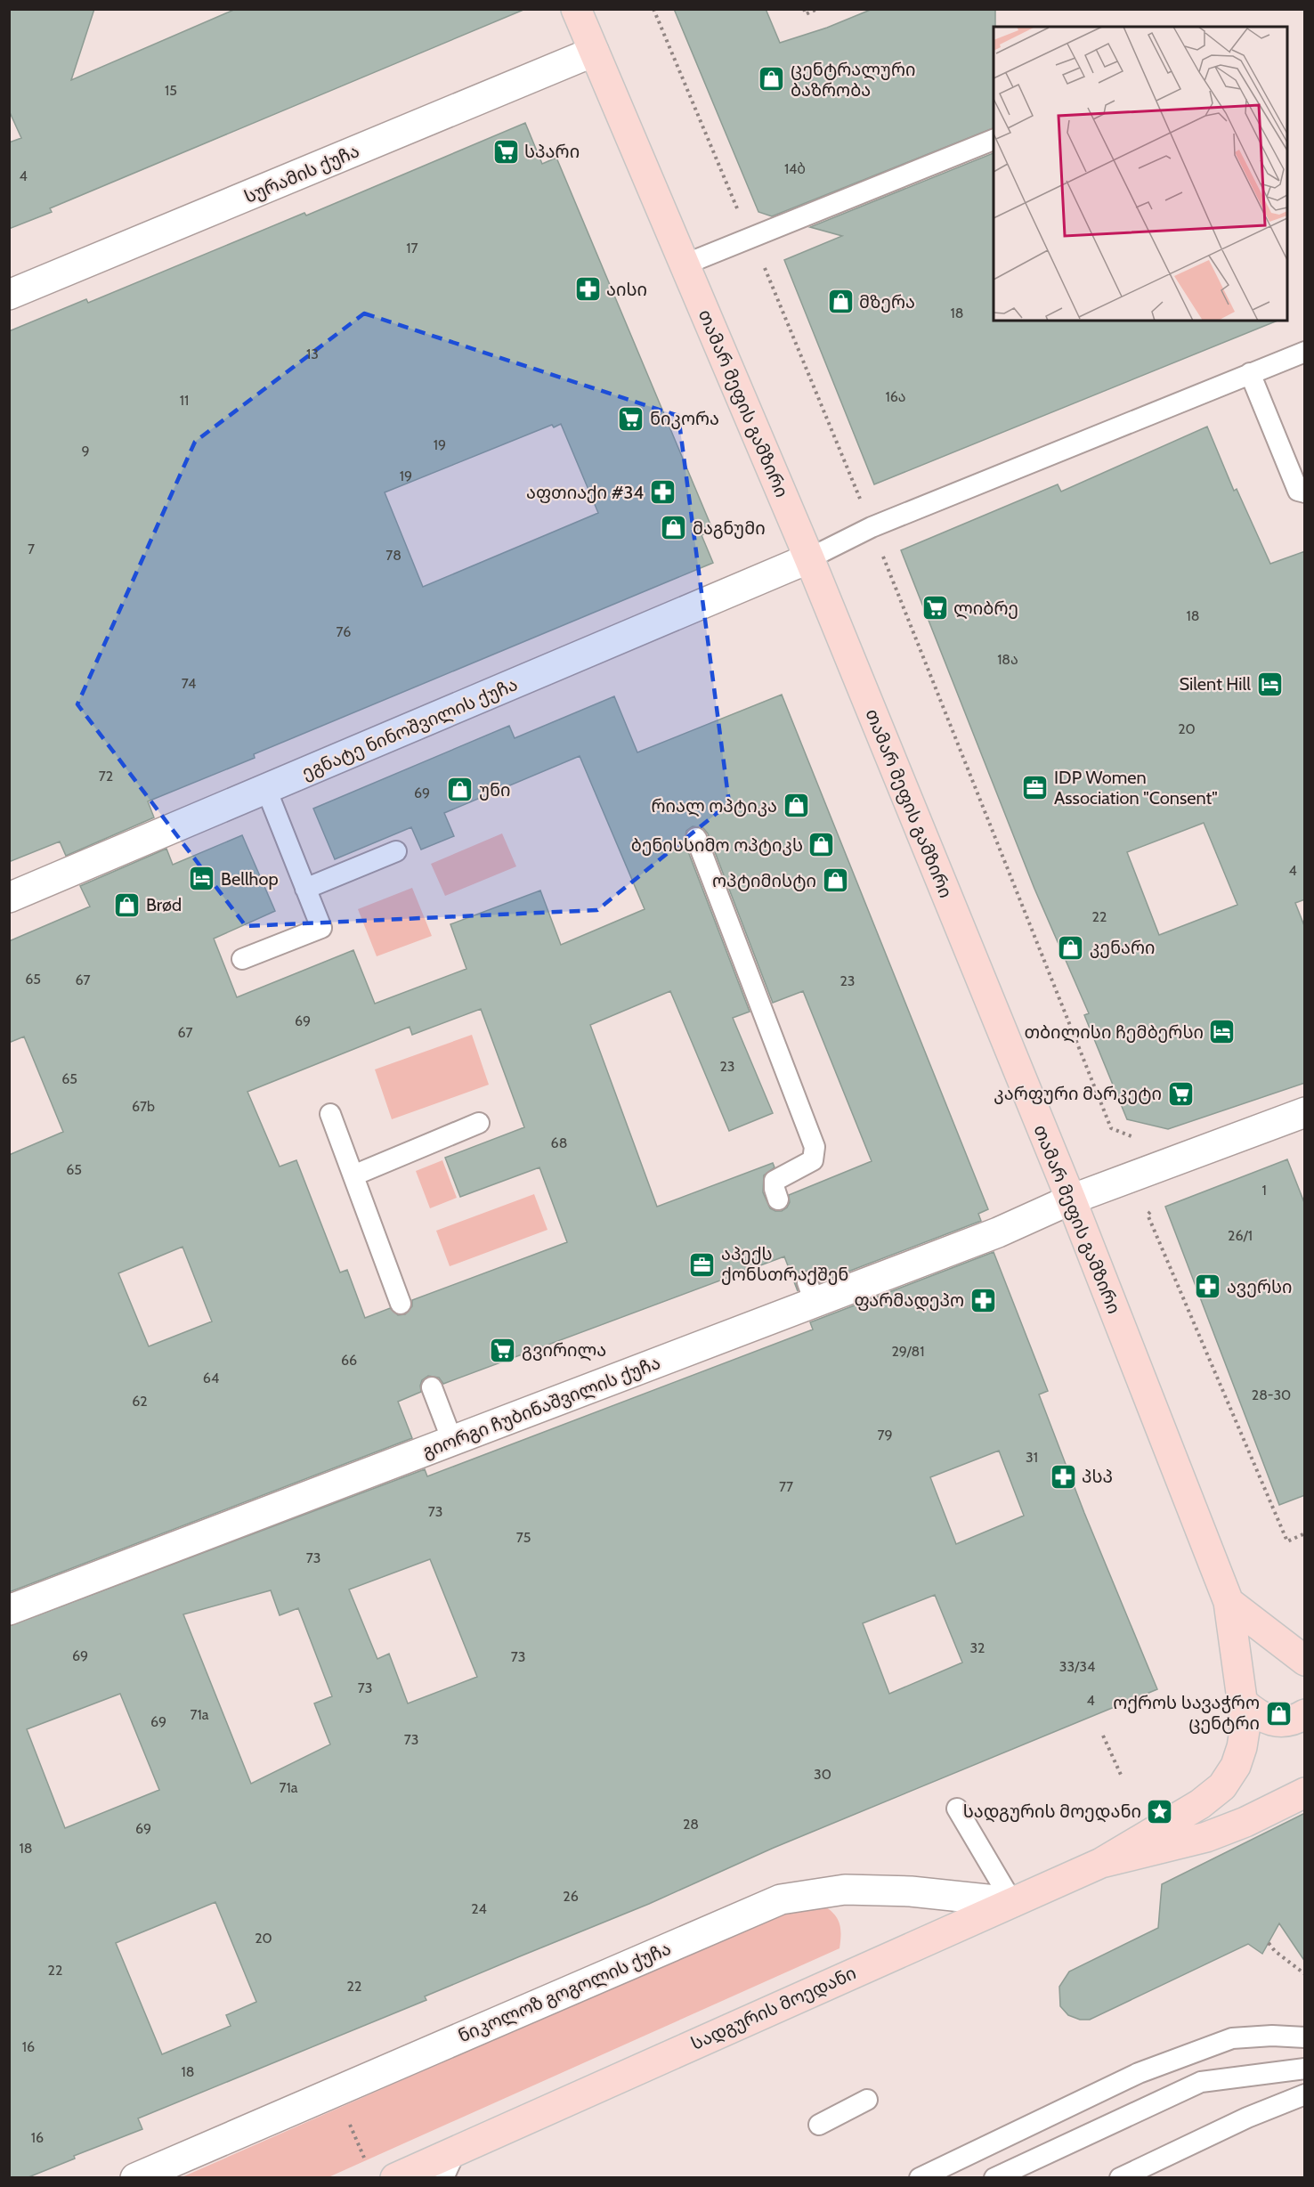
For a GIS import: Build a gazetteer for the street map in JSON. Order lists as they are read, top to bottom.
{
  "streets": {
    "main road": ["თამარ მეფის გამზირი", "სადგურის მოედანი"],
    "street": [
      "სურამის ქუჩა",
      "ეგნატე ნინოშვილის ქუჩა",
      "გიორგი ჩუბინაშვილის ქუჩა",
      "ნიკოლოზ გოგოლის ქუჩა"
    ]
  },
  "crossings": [
    ["სურამის ქუჩა", "თამარ მეფის გამზირი"],
    ["თამარ მეფის გამზირი", "ეგნატე ნინოშვილის ქუჩა"],
    ["თამარ მეფის გამზირი", "გიორგი ჩუბინაშვილის ქუჩა"],
    ["თამარ მეფის გამზირი", "სადგურის მოედანი"],
    ["ნიკოლოზ გოგოლის ქუჩა", "სადგურის მოედანი"]
  ],
  "places": {
    "shop": [
      "ცენტრალური ბაზრობა",
      "მზერა",
      "მაგნუმი",
      "უნი",
      "რიალ ოპტიკა",
      "ბენისსიმო ოპტიკს",
      "ოპტიმისტი",
      "Brød",
      "კენარი",
      "ოქროს სავაჭრო ცენტრი"
    ],
    "supermarket": [
      "სპარი",
      "ნიკორა",
      "ლიბრე",
      "კარფური მარკეტი",
      "გვირილა"
    ],
    "pharmacy": [
      "აისი",
      "აფთიაქი #34",
      "ავერსი",
      "ფარმადეპო",
      "პსპ"
    ],
    "hotel": ["Silent Hill", "Bellhop", "თბილისი ჩემბერსი"],
    "office": ["IDP Women Association \"Consent\"", "აპექს ქონსთრაქშენ"],
    "place": ["სადგურის მოედანი"]
  },
  "house_numbers": [
    "15",
    "14ბ",
    "4",
    "17",
    "18",
    "13",
    "16ა",
    "11",
    "19",
    "9",
    "19",
    "7",
    "78",
    "18",
    "76",
    "18ა",
    "74",
    "20",
    "72",
    "69",
    "4",
    "22",
    "65",
    "67",
    "23",
    "69",
    "67",
    "23",
    "65",
    "67b",
    "68",
    "65",
    "1",
    "26/1",
    "29/81",
    "66",
    "64",
    "28-30",
    "62",
    "79",
    "31",
    "77",
    "73",
    "75",
    "73",
    "32",
    "69",
    "73",
    "33/34",
    "73",
    "4",
    "71a",
    "69",
    "73",
    "30",
    "71a",
    "28",
    "69",
    "18",
    "26",
    "24",
    "20",
    "22",
    "22",
    "16",
    "18",
    "16"
  ]
}
